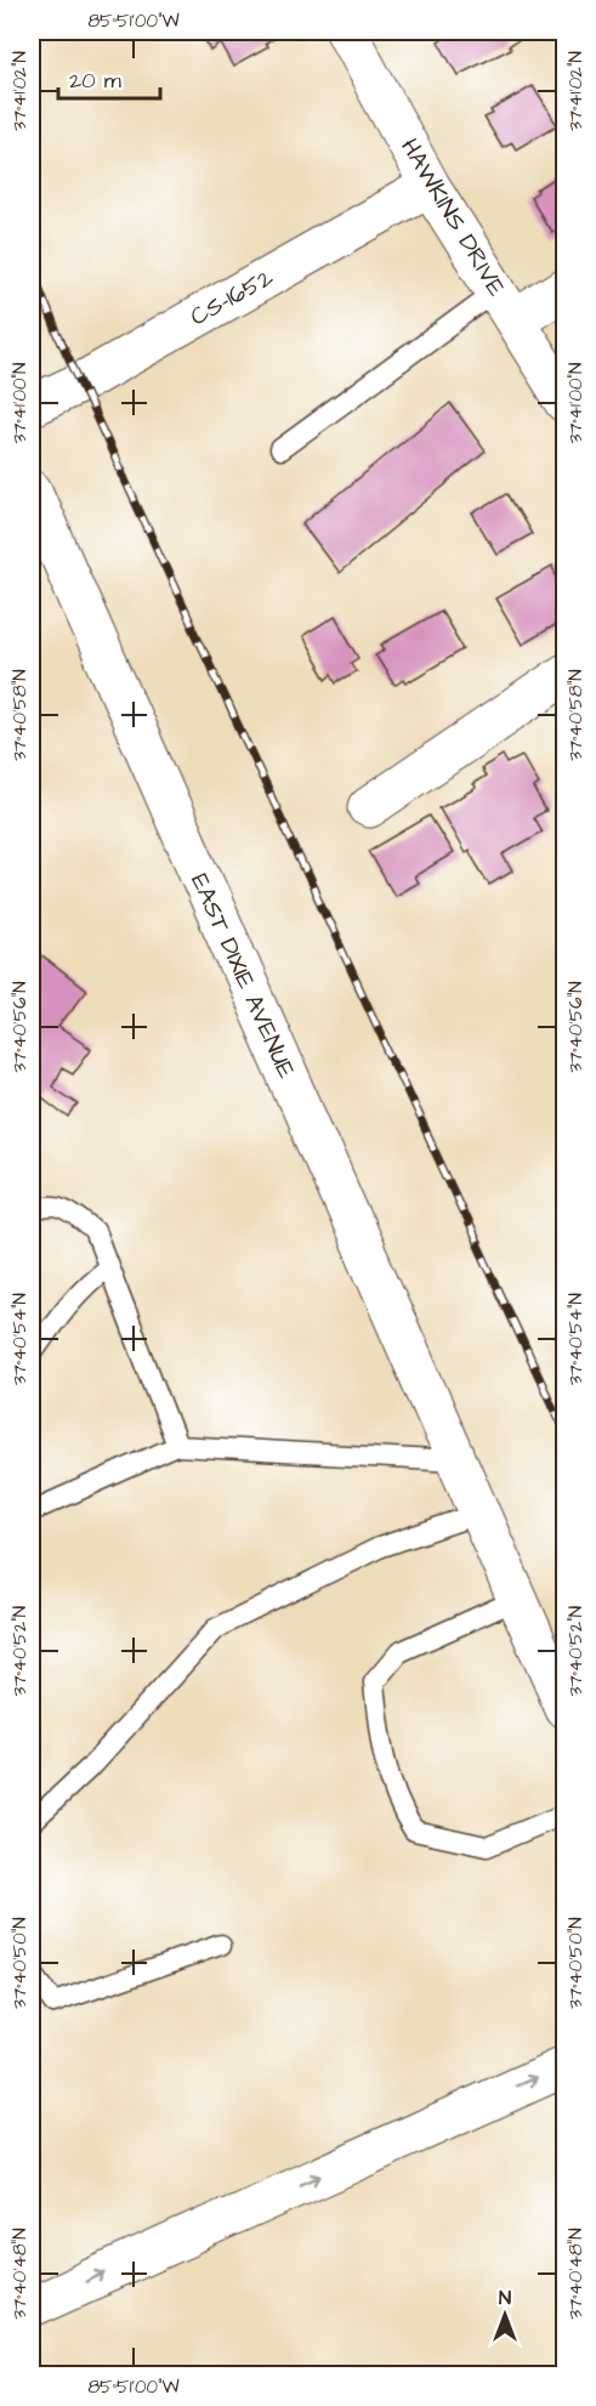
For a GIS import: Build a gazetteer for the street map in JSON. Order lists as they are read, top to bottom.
{
  "streets": {
    "main road": ["HAWKINS DRIVE", "CS-1652", "EAST DIXIE AVENUE"]
  },
  "crossings": [
    ["HAWKINS DRIVE", "CS-1652"]
  ],
  "scale_bar": "20 m",
  "north": "top",
  "coordinates": [
    "85°51'00\"W",
    "37°41'02\"N",
    "37°41'00\"N",
    "37°40'58\"N",
    "37°40'56\"N",
    "37°40'54\"N",
    "37°40'52\"N",
    "37°40'50\"N",
    "37°40'48\"N"
  ]
}
